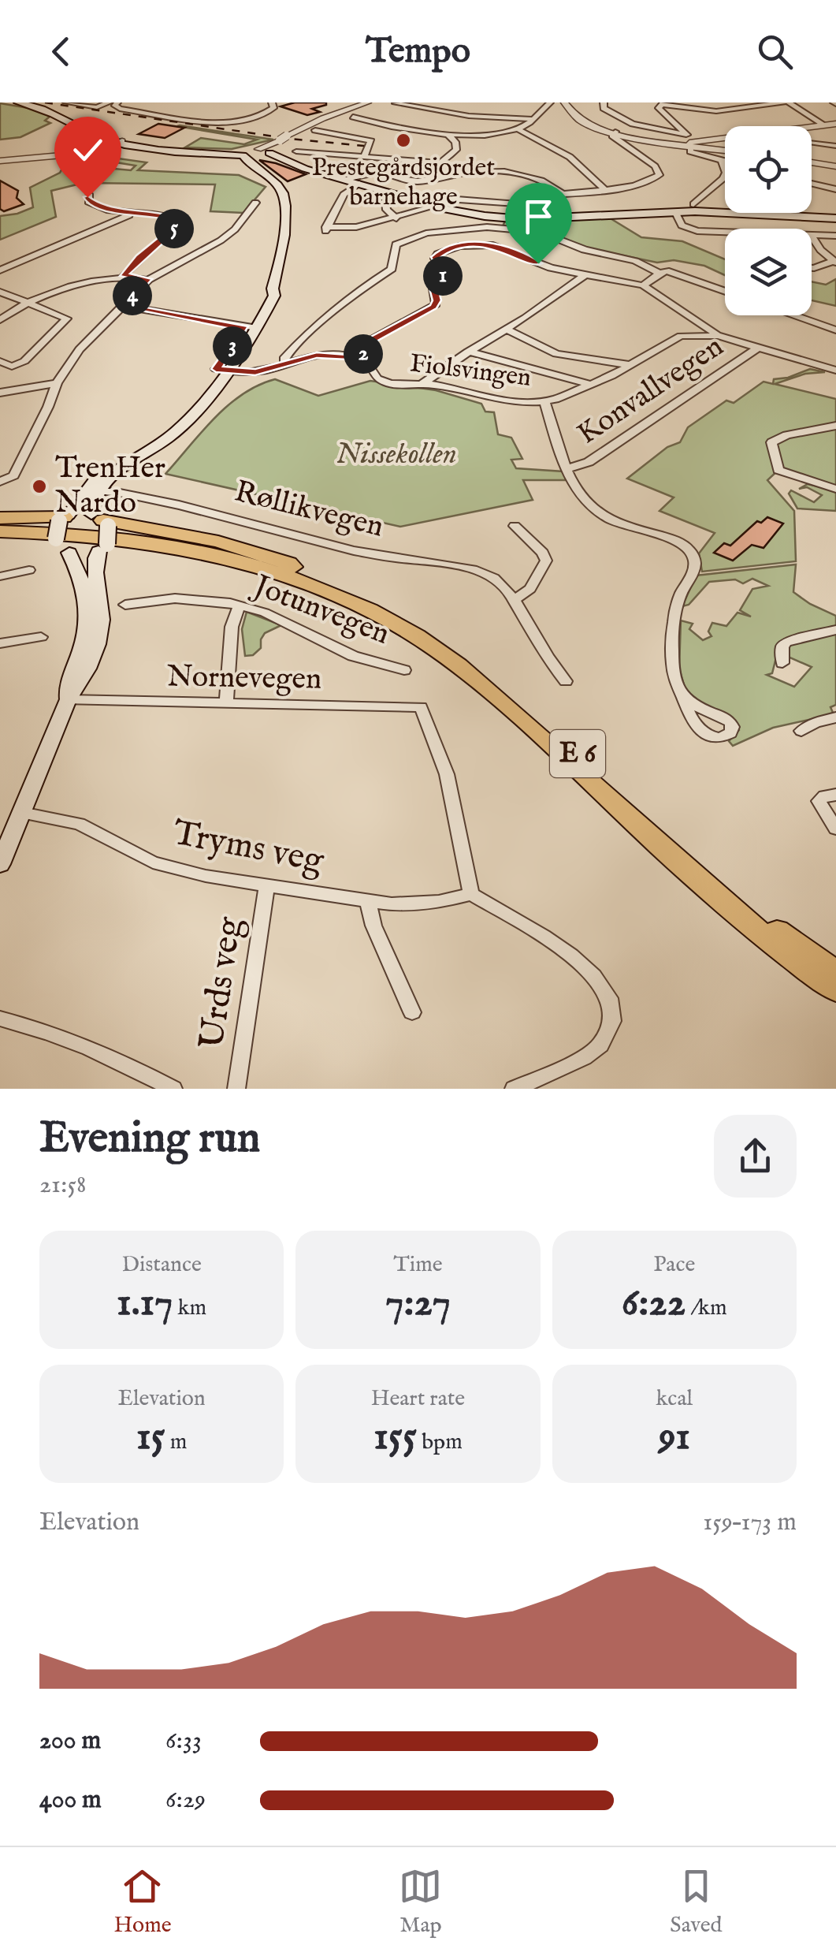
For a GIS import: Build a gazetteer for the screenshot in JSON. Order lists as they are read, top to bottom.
{
  "streets": {
    "highway": ["E 6"],
    "street": [
      "Fiolsvingen",
      "Konvallvegen",
      "Røllikvegen",
      "Jotunvegen",
      "Nornevegen",
      "Tryms veg",
      "Urds veg"
    ]
  },
  "crossings": [
    ["Nornevegen", "Tryms veg"],
    ["Tryms veg", "Urds veg"]
  ],
  "parks": ["Nissekollen"],
  "places": ["Prestegårdsjordet barnehage", "TrenHer Nardo"],
  "page": {
    "header": "Tempo",
    "pins": [
      "5",
      "1",
      "4",
      "3",
      "2"
    ],
    "heading": ["Evening run", "21:58"],
    "stats": [
      ["Distance", "1.17 km"],
      ["Time", "7:27"],
      ["Pace", "6:22 /km"],
      ["Elevation", "15 m"],
      ["Heart rate", "155 bpm"],
      ["kcal", "91"]
    ],
    "chart": ["Elevation", "159–173 m"],
    "list": [
      {
        "name": "200 m",
        "note": "6:33"
      },
      {
        "name": "400 m",
        "note": "6:29"
      }
    ],
    "tabs": ["Home", "Map", "Saved"]
  }
}
